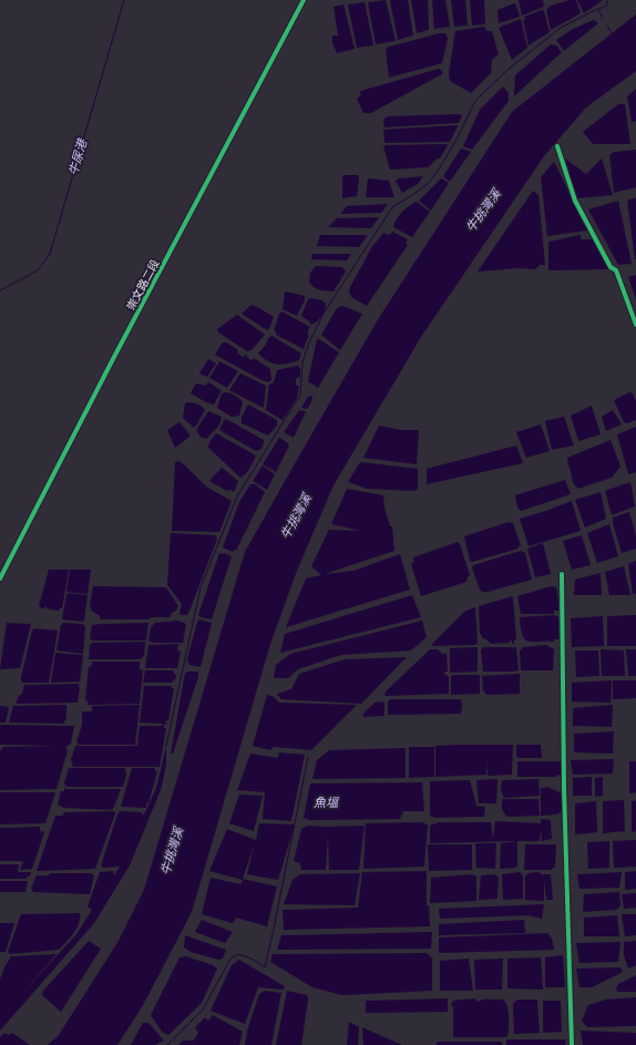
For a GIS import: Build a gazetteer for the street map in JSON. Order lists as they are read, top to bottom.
{
  "streets": {
    "street": ["崇文路二段"]
  },
  "water": ["牛尿港", "牛挑灣溪", "魚塭"]
}
